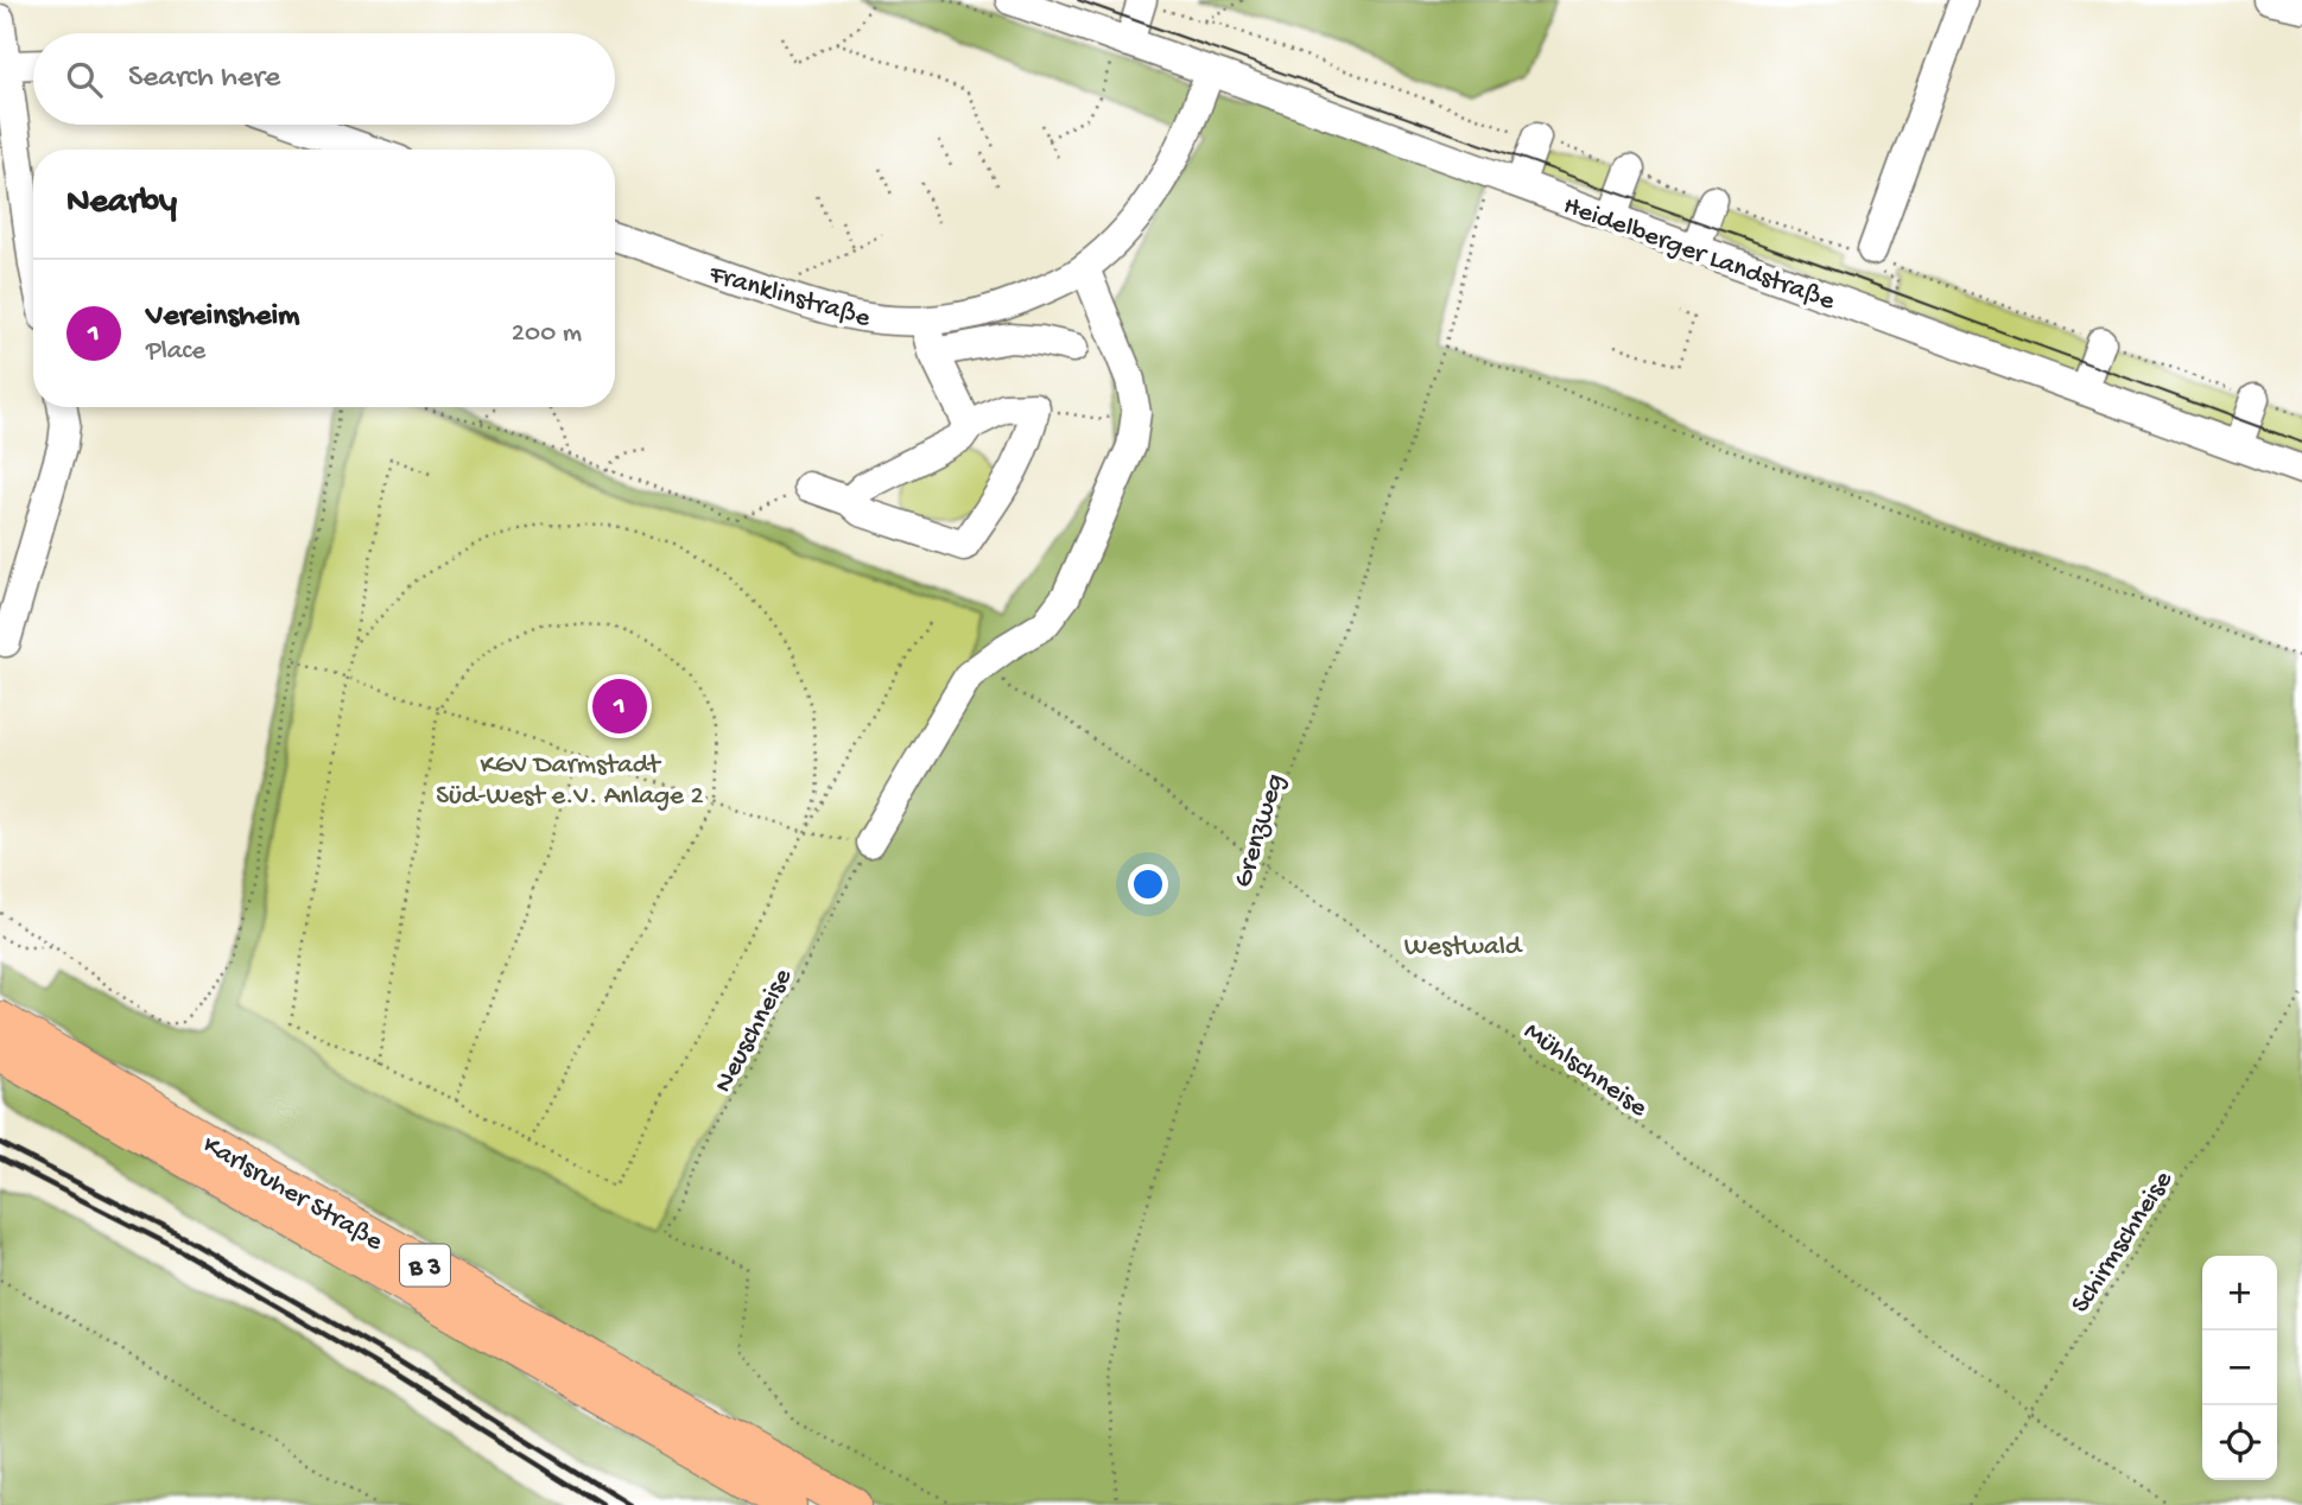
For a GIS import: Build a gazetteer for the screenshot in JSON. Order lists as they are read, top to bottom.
{
  "streets": {
    "main road": ["Karlsruher Straße", "B 3"],
    "street": ["Heidelberger Landstraße", "Franklinstraße"],
    "path": [
      "Grenzweg",
      "Neuschneise",
      "Mühlschneise",
      "Schirmschneise"
    ]
  },
  "crossings": [
    ["Heidelberger Landstraße", "Franklinstraße"],
    ["Heidelberger Landstraße", "Grenzweg"],
    ["Grenzweg", "Mühlschneise"],
    ["Mühlschneise", "Schirmschneise"]
  ],
  "parks": ["KGV Darmstadt Süd-West e.V. Anlage 2", "Westwald"],
  "page": {
    "search": "Search here",
    "heading": "Nearby",
    "list": [
      {
        "mark": "1",
        "name": "Vereinsheim",
        "note": "Place",
        "value": "200 m"
      }
    ],
    "pins": "1",
    "map_buttons": ["+", "−"]
  }
}
